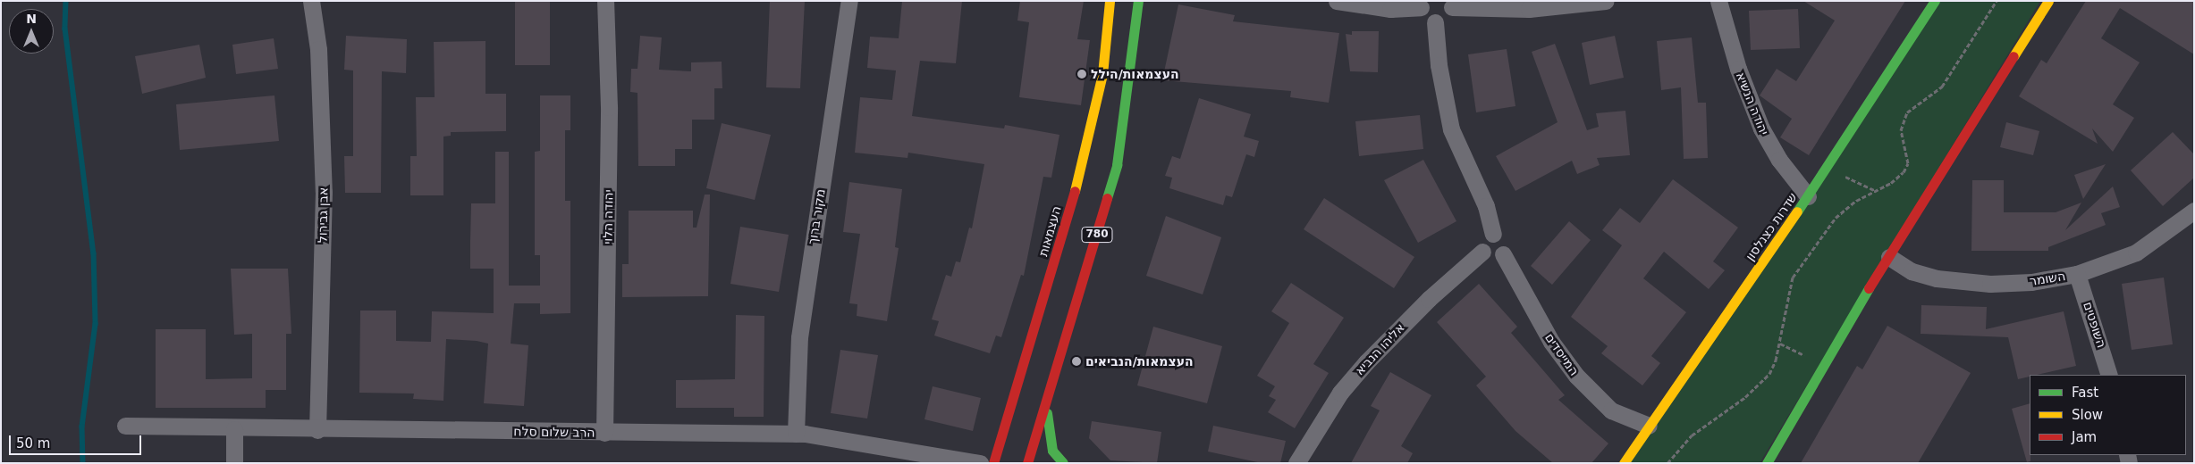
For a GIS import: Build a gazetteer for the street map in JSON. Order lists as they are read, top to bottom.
{
  "streets": {
    "street": [
      "יהודה הנשיא",
      "אבן גבירול",
      "יהודה הלוי",
      "מקור ברוך",
      "שדרות כצנלסון",
      "העצמאות",
      "780",
      "השומר",
      "השופטים",
      "אליהו הנביא",
      "המייסדים",
      "הרב שלום סלח"
    ]
  },
  "crossings": [
    ["יהודה הנשיא", "שדרות כצנלסון"],
    ["אבן גבירול", "הרב שלום סלח"],
    ["יהודה הלוי", "הרב שלום סלח"],
    ["מקור ברוך", "הרב שלום סלח"],
    ["שדרות כצנלסון", "המייסדים"],
    ["השומר", "השופטים"],
    ["אליהו הנביא", "המייסדים"]
  ],
  "places": ["העצמאות/הילל", "העצמאות/הנביאים"],
  "legend": ["Fast", "Slow", "Jam"],
  "scale_bar": "50 m",
  "north": "top"
}
